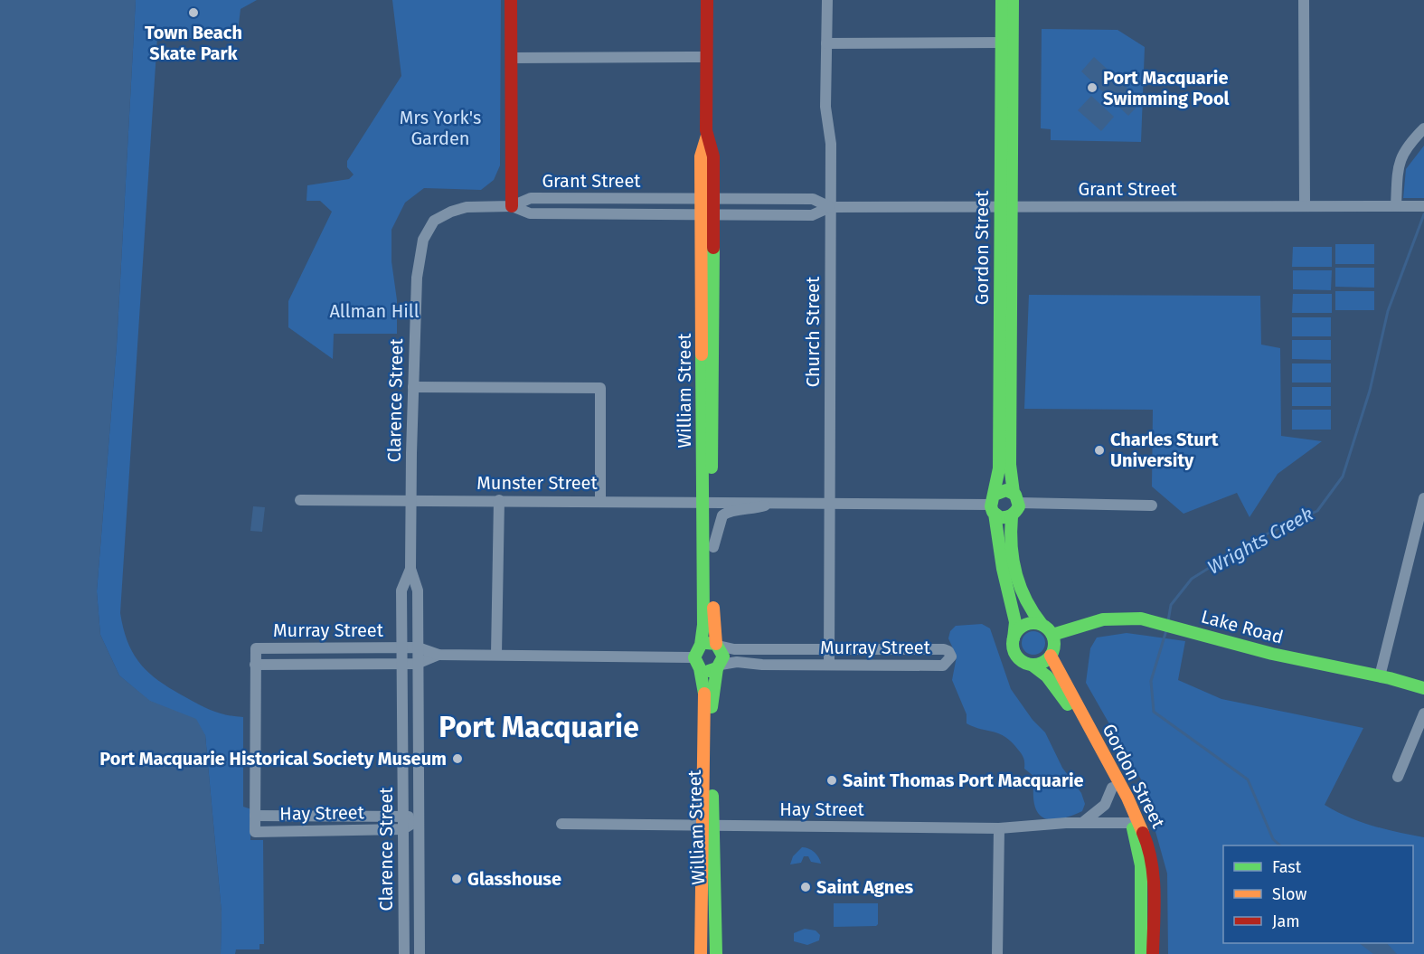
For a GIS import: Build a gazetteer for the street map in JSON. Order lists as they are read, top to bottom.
{
  "streets": {
    "main road": ["Gordon Street", "William Street", "Lake Road"],
    "street": [
      "Grant Street",
      "Church Street",
      "Clarence Street",
      "Munster Street",
      "Murray Street",
      "Hay Street"
    ]
  },
  "crossings": [
    ["Grant Street", "Gordon Street"],
    ["Grant Street", "Church Street"],
    ["Grant Street", "William Street"],
    ["Grant Street", "Clarence Street"],
    ["Gordon Street", "Munster Street"],
    ["Gordon Street", "Lake Road"],
    ["Gordon Street", "Hay Street"],
    ["Church Street", "Munster Street"],
    ["Church Street", "Murray Street"],
    ["William Street", "Munster Street"],
    ["William Street", "Murray Street"],
    ["William Street", "Hay Street"],
    ["Clarence Street", "Munster Street"],
    ["Clarence Street", "Murray Street"],
    ["Clarence Street", "Hay Street"]
  ],
  "districts": ["Port Macquarie"],
  "water": ["Wrights Creek"],
  "parks": ["Mrs York's Garden", "Allman Hill"],
  "places": [
    "Town Beach Skate Park",
    "Port Macquarie Swimming Pool",
    "Charles Sturt University",
    "Port Macquarie Historical Society Museum",
    "Saint Thomas Port Macquarie",
    "Glasshouse",
    "Saint Agnes"
  ],
  "legend": ["Fast", "Slow", "Jam"]
}
